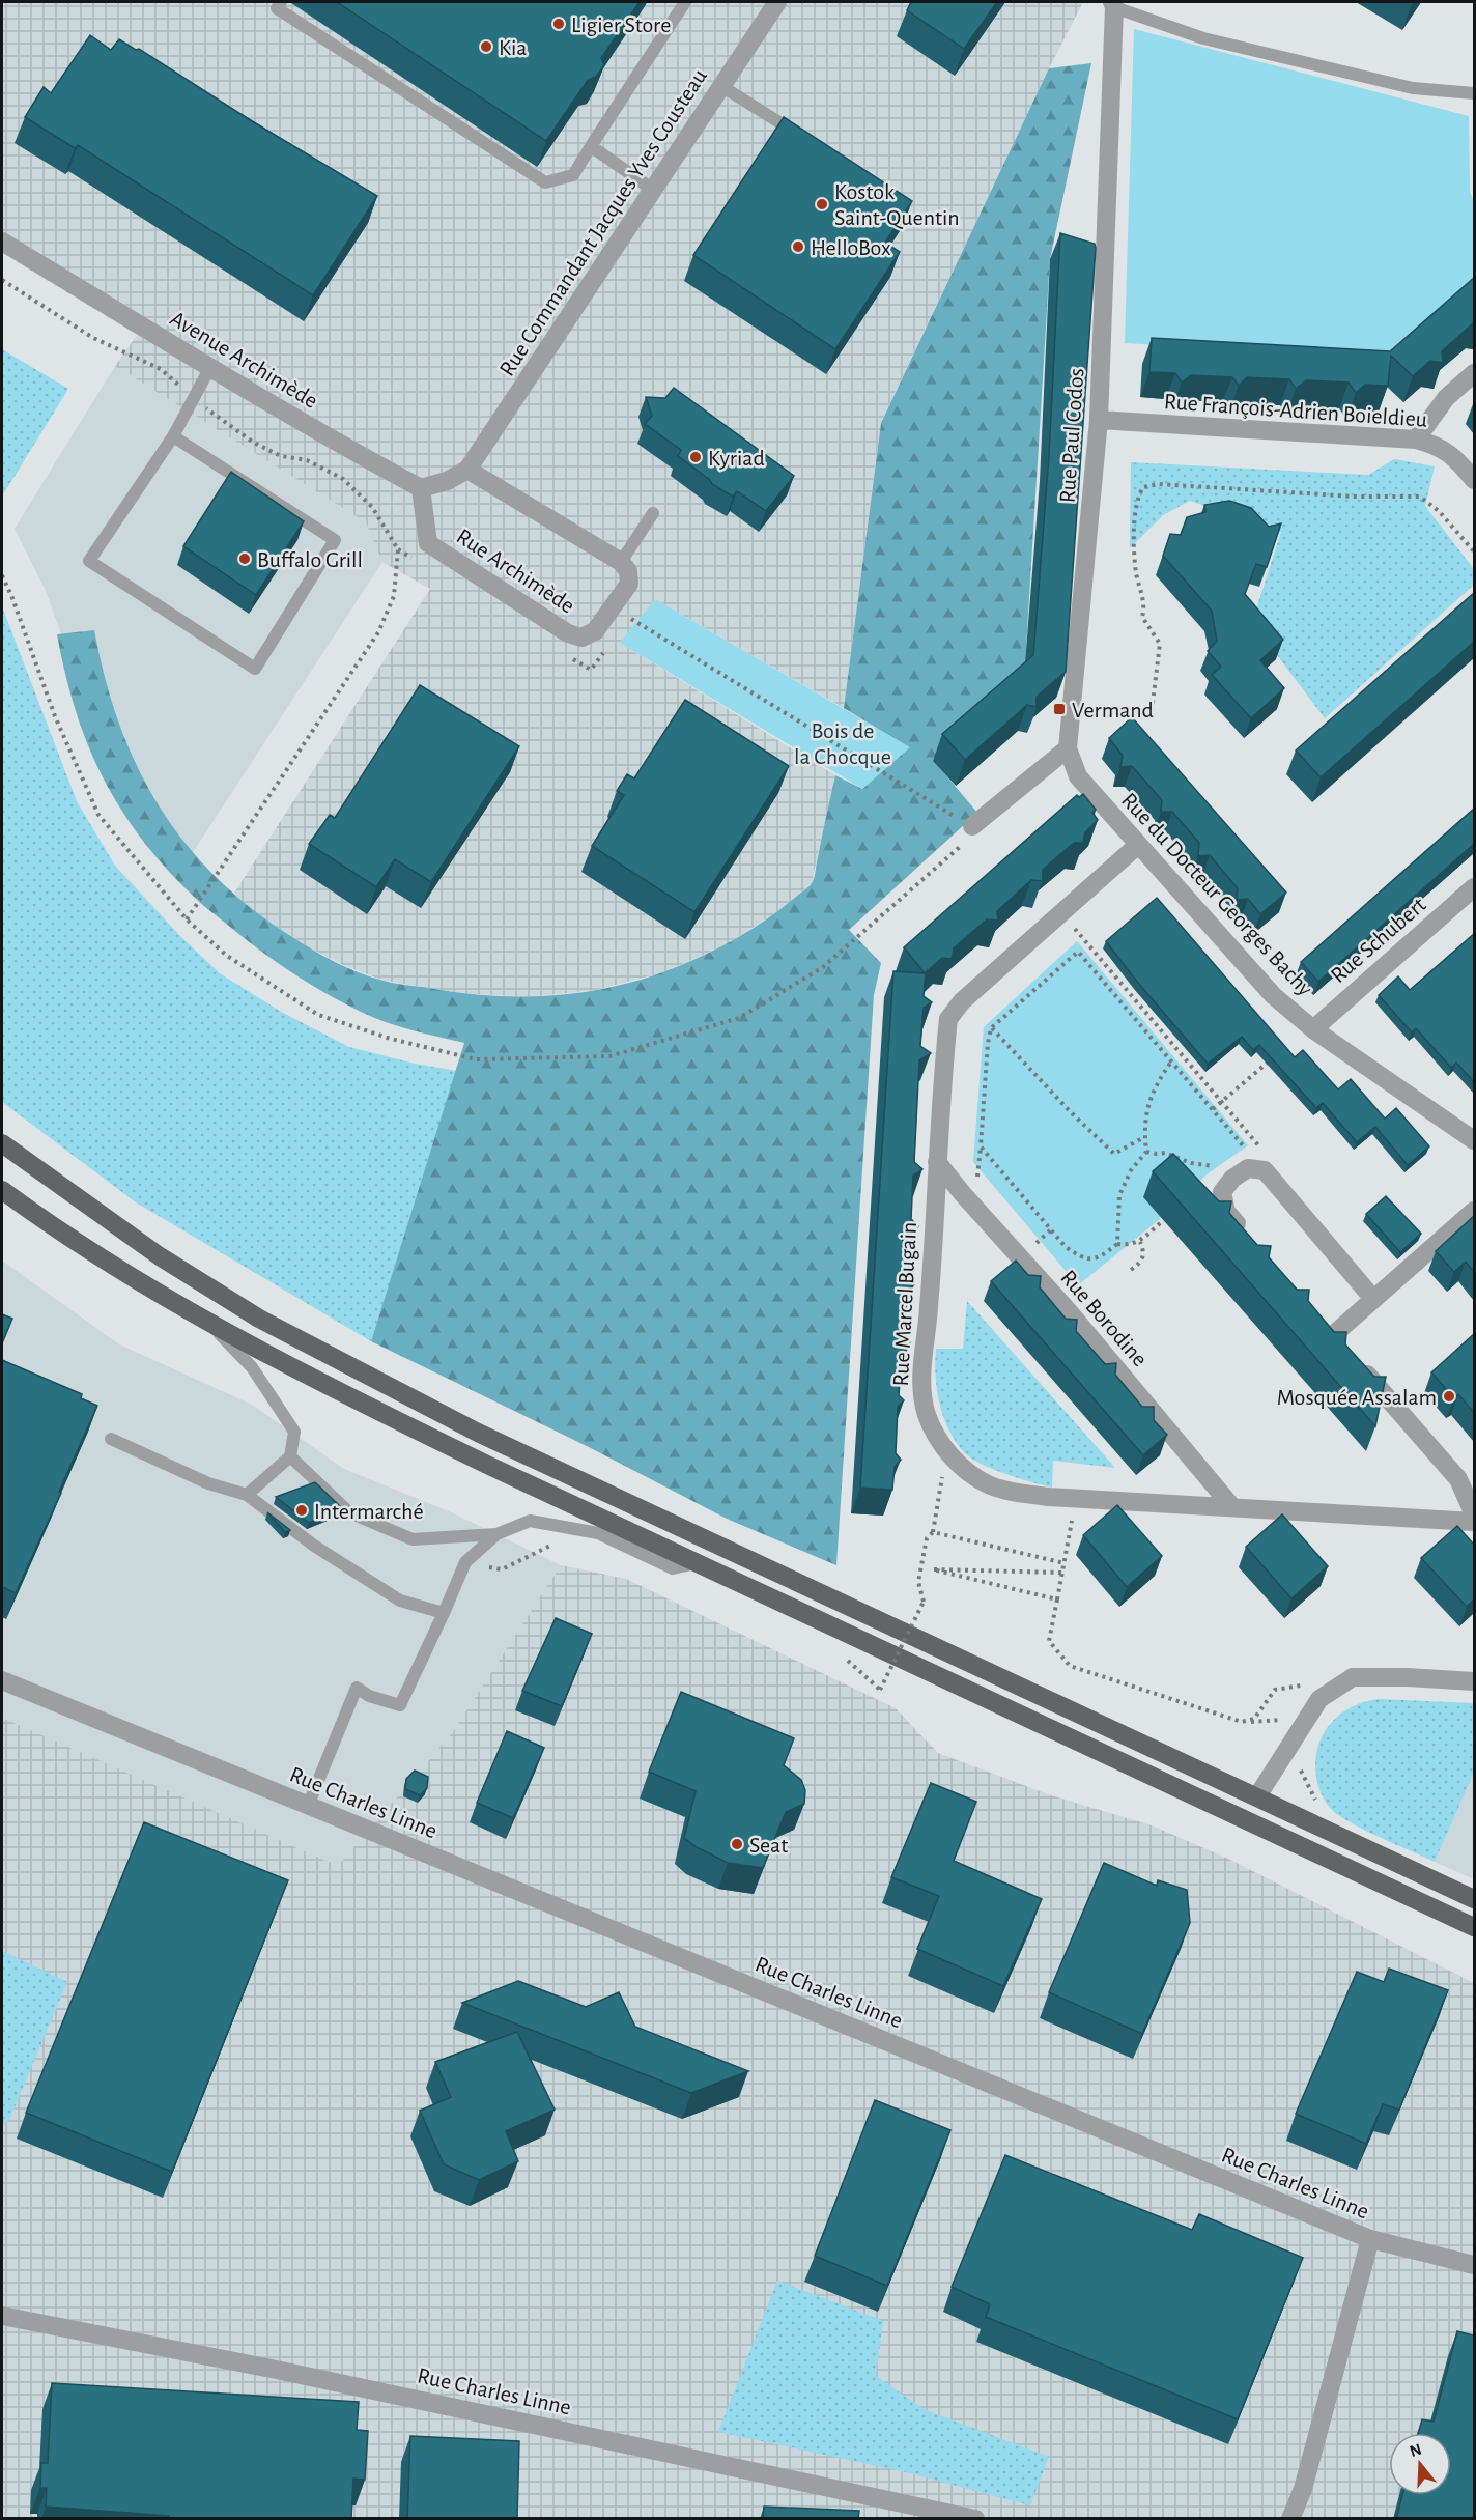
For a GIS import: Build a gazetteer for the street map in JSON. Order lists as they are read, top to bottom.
{
  "streets": {
    "street": [
      "Rue Commandant Jacques Yves Cousteau",
      "Avenue Archimède",
      "Rue François-Adrien Boieldieu",
      "Rue Paul Codos",
      "Rue Archimède",
      "Rue du Docteur Georges Bachy",
      "Rue Schubert",
      "Rue Marcel Bugain",
      "Rue Borodine",
      "Rue Charles Linne"
    ]
  },
  "crossings": [
    ["Avenue Archimède", "Rue Archimède"],
    ["Rue François-Adrien Boieldieu", "Rue Paul Codos"],
    ["Rue Paul Codos", "Rue du Docteur Georges Bachy"],
    ["Rue du Docteur Georges Bachy", "Rue Schubert"],
    ["Rue du Docteur Georges Bachy", "Rue Marcel Bugain"],
    ["Rue Marcel Bugain", "Rue Borodine"]
  ],
  "parks": ["Bois de la Chocque"],
  "places": {
    "other": [
      "Ligier Store",
      "Kia",
      "Kostok Saint-Quentin",
      "HelloBox",
      "Kyriad",
      "Buffalo Grill",
      "Mosquée Assalam",
      "Intermarché",
      "Seat"
    ],
    "transit": ["Vermand"]
  },
  "north": "top"
}
